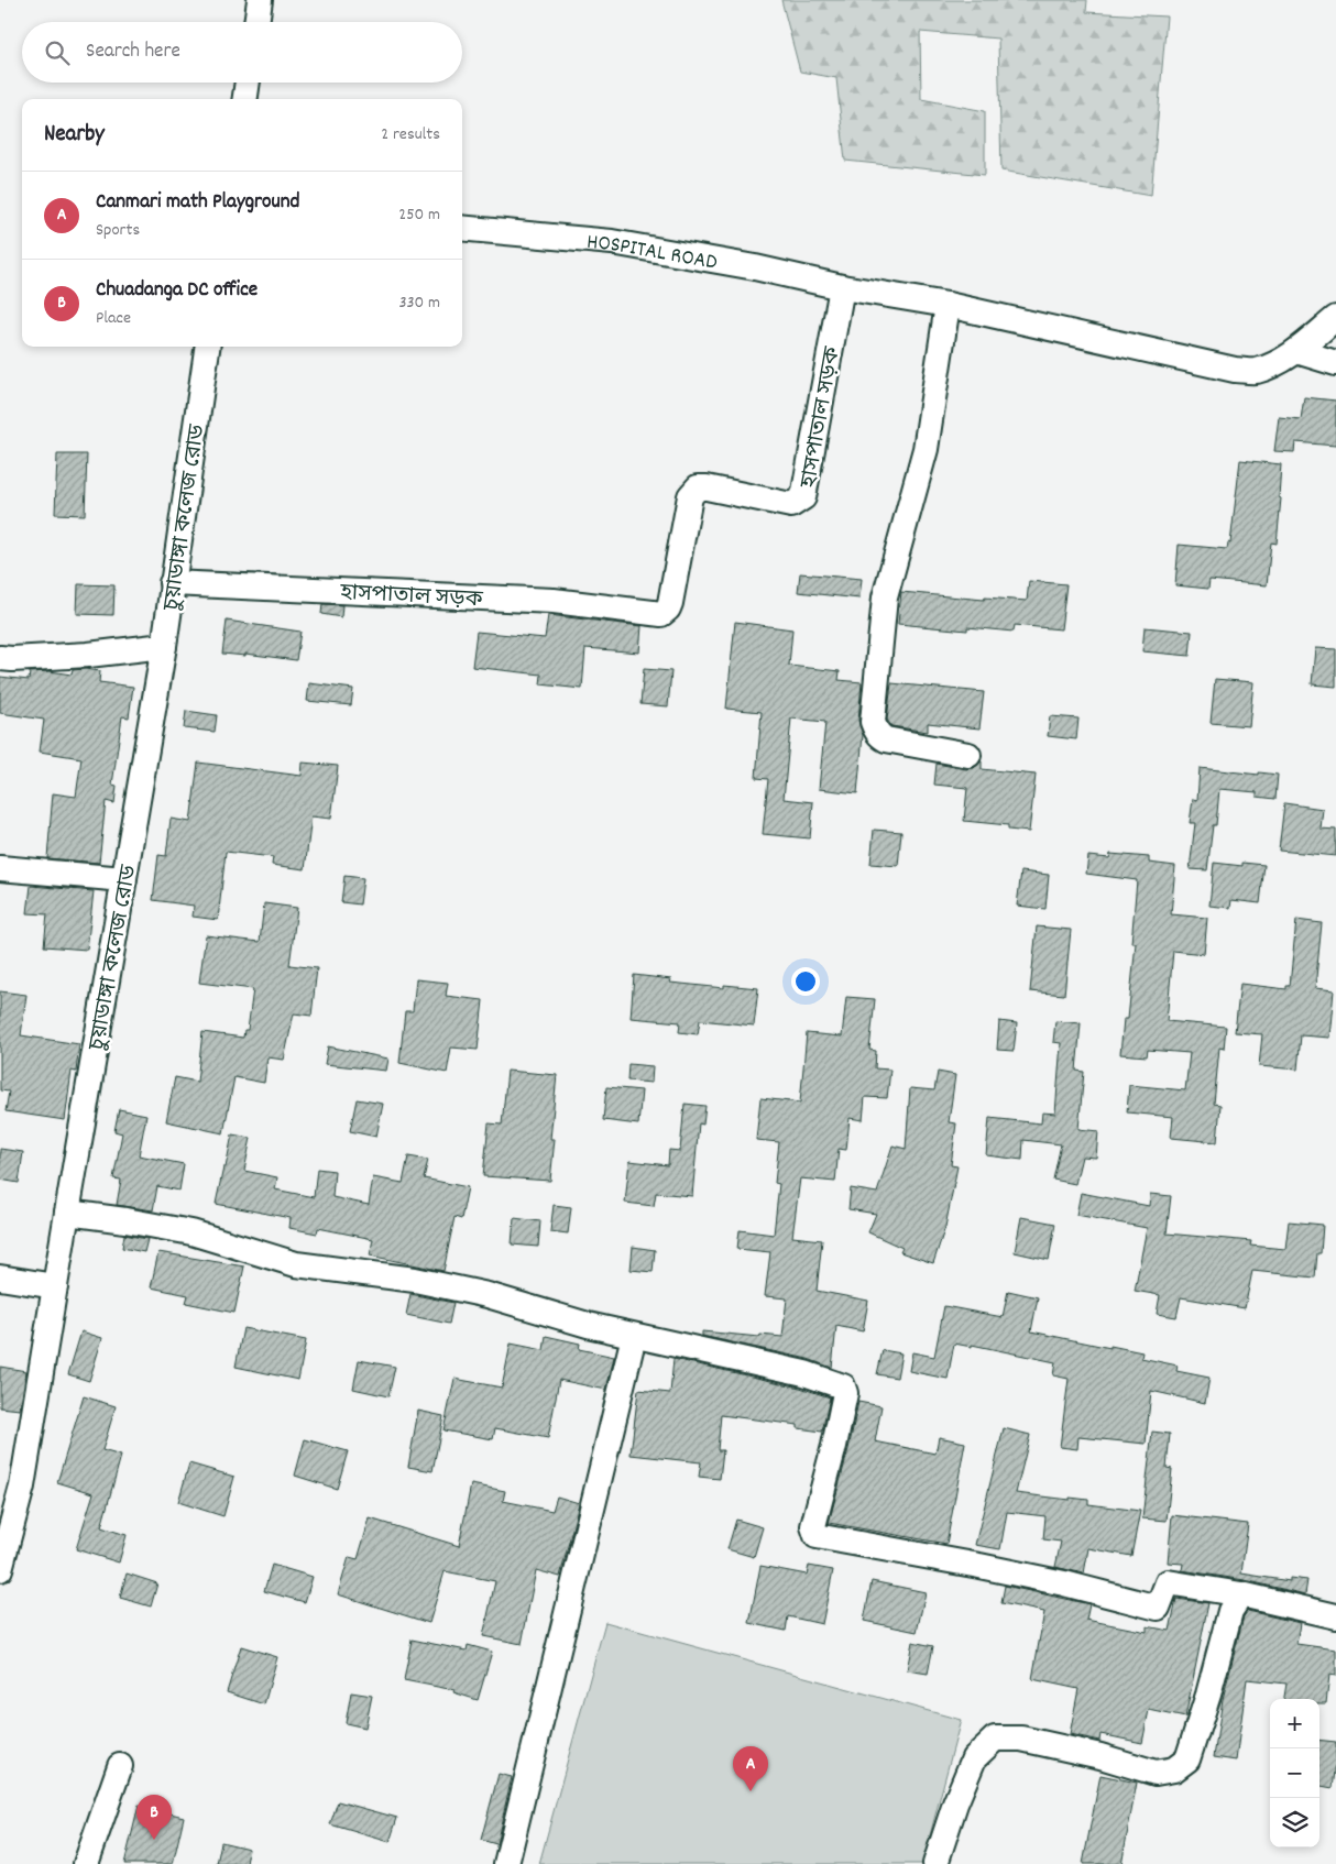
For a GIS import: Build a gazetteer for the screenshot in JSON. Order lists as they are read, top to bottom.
{
  "streets": {
    "street": ["HOSPITAL ROAD", "হাসপাতাল সড়ক", "চুয়াডাঙ্গা কলেজ রোড"]
  },
  "crossings": [
    ["HOSPITAL ROAD", "হাসপাতাল সড়ক"],
    ["হাসপাতাল সড়ক", "চুয়াডাঙ্গা কলেজ রোড"]
  ],
  "page": {
    "search": "Search here",
    "heading": ["Nearby", "2 results"],
    "list": [
      {
        "mark": "A",
        "name": "Canmari math Playground",
        "note": "Sports",
        "value": "250 m"
      },
      {
        "mark": "B",
        "name": "Chuadanga DC office",
        "note": "Place",
        "value": "330 m"
      }
    ],
    "map_buttons": ["+", "−"],
    "pins": ["A", "B"]
  }
}
